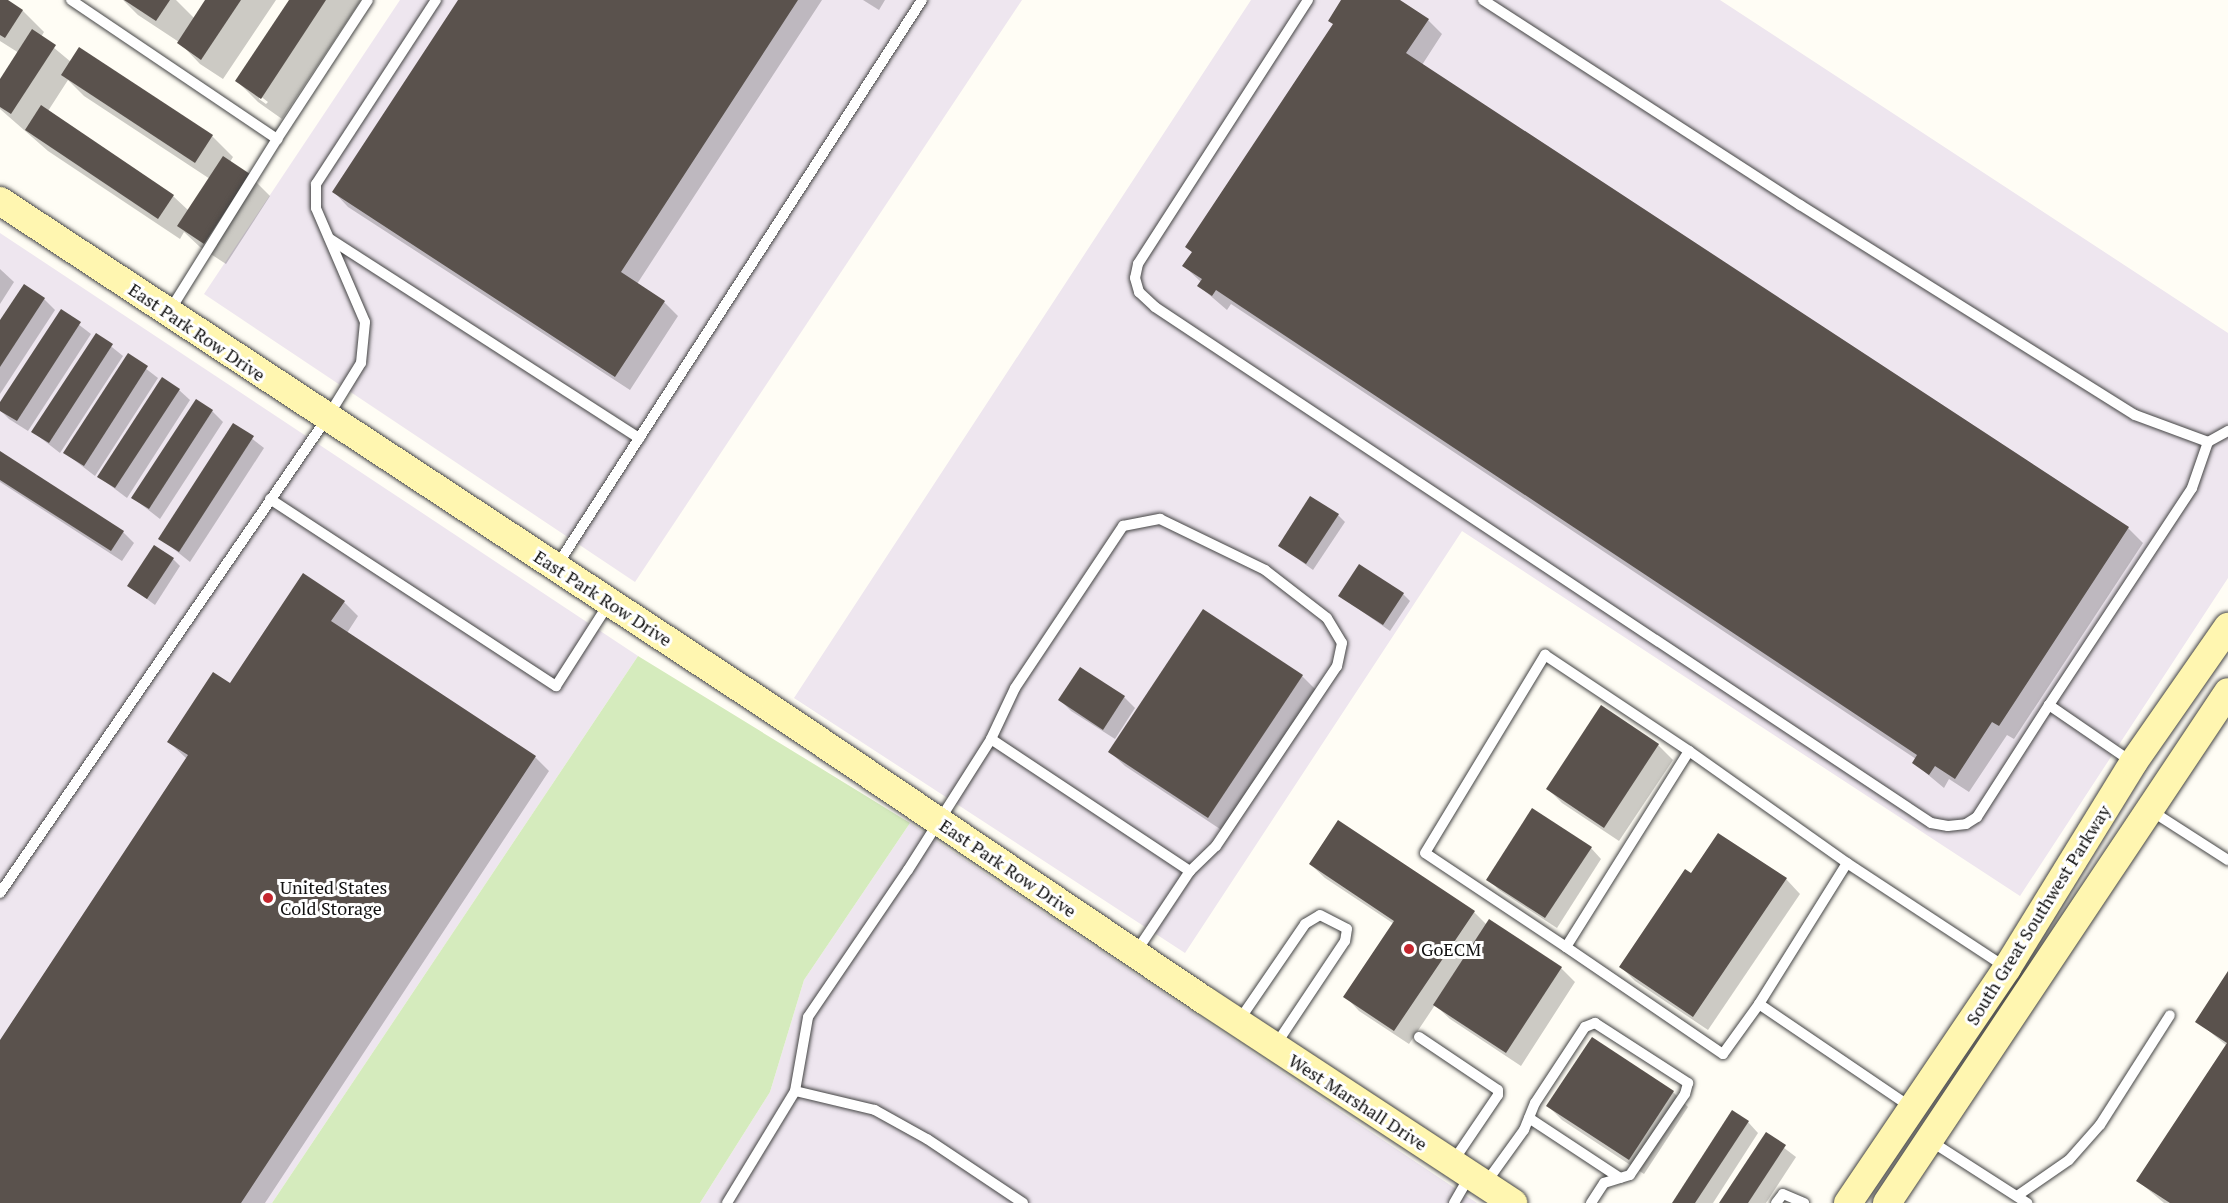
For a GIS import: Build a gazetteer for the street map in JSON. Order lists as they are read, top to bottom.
{
  "streets": {
    "main road": ["East Park Row Drive", "South Great Southwest Parkway", "West Marshall Drive"]
  },
  "crossings": [
    ["East Park Row Drive", "West Marshall Drive"]
  ],
  "places": ["United States Cold Storage", "GoECM"]
}
